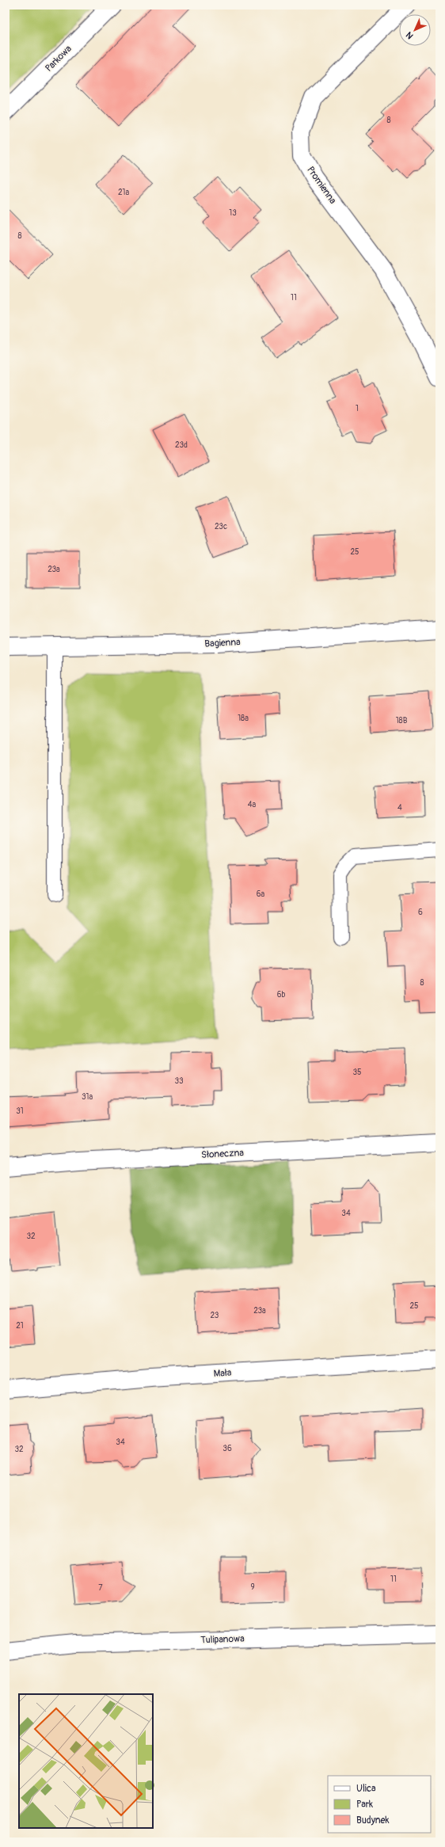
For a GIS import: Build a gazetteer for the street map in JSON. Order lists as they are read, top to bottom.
{
  "streets": {
    "street": [
      "Parkowa",
      "Promienna",
      "Bagienna",
      "Słoneczna",
      "Mała",
      "Tulipanowa"
    ]
  },
  "house_numbers": [
    "8",
    "21a",
    "13",
    "8",
    "11",
    "1",
    "23d",
    "23c",
    "25",
    "23a",
    "18a",
    "18B",
    "4a",
    "4",
    "6a",
    "6",
    "8",
    "6b",
    "35",
    "33",
    "31a",
    "31",
    "34",
    "32",
    "25",
    "23a",
    "23",
    "21",
    "34",
    "36",
    "32",
    "11",
    "9",
    "7"
  ],
  "legend": ["Ulica", "Park", "Budynek"],
  "north": "bottom left"
}
